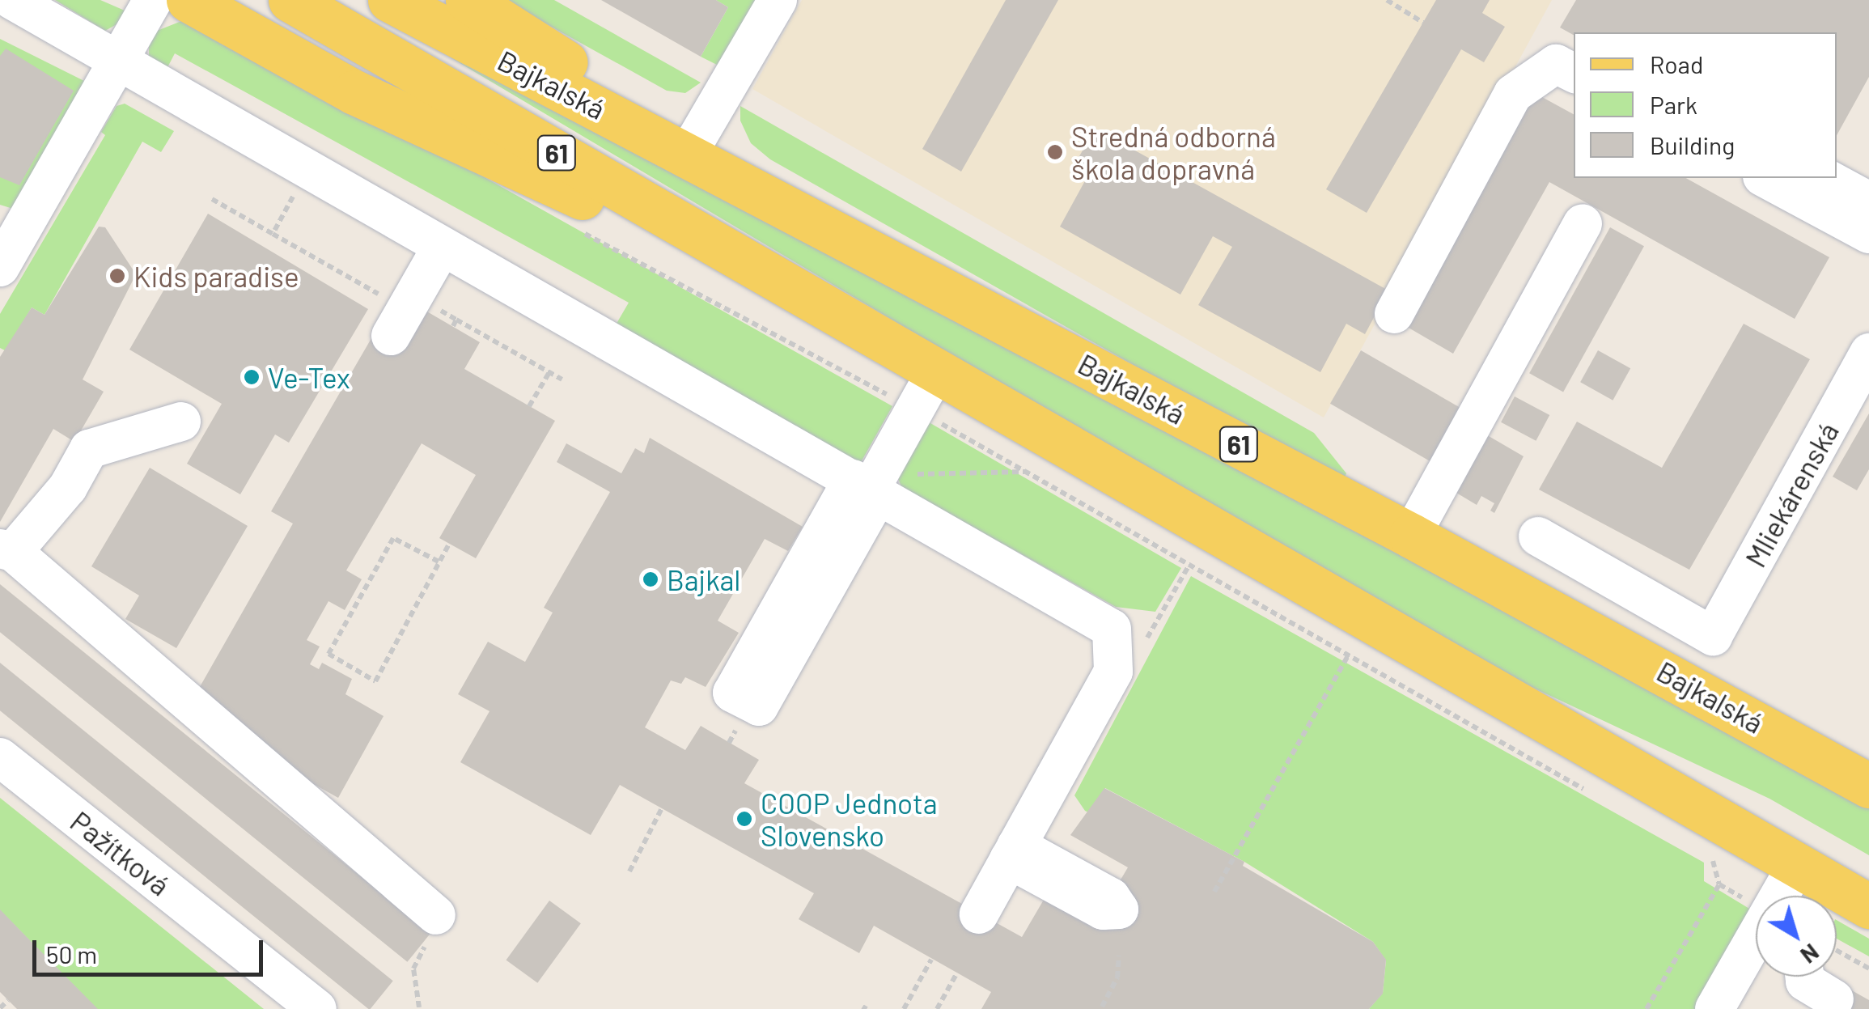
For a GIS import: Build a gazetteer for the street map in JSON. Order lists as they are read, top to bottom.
{
  "streets": {
    "main road": ["Bajkalská", "61"],
    "street": ["Mliekárenská", "Pažítková"]
  },
  "places": [
    "Stredná odborná škola dopravná",
    "Kids paradise",
    "Ve-Tex",
    "Bajkal",
    "COOP Jednota Slovensko"
  ],
  "legend": ["Road", "Park", "Building"],
  "scale_bar": "50 m",
  "north": "bottom right"
}
